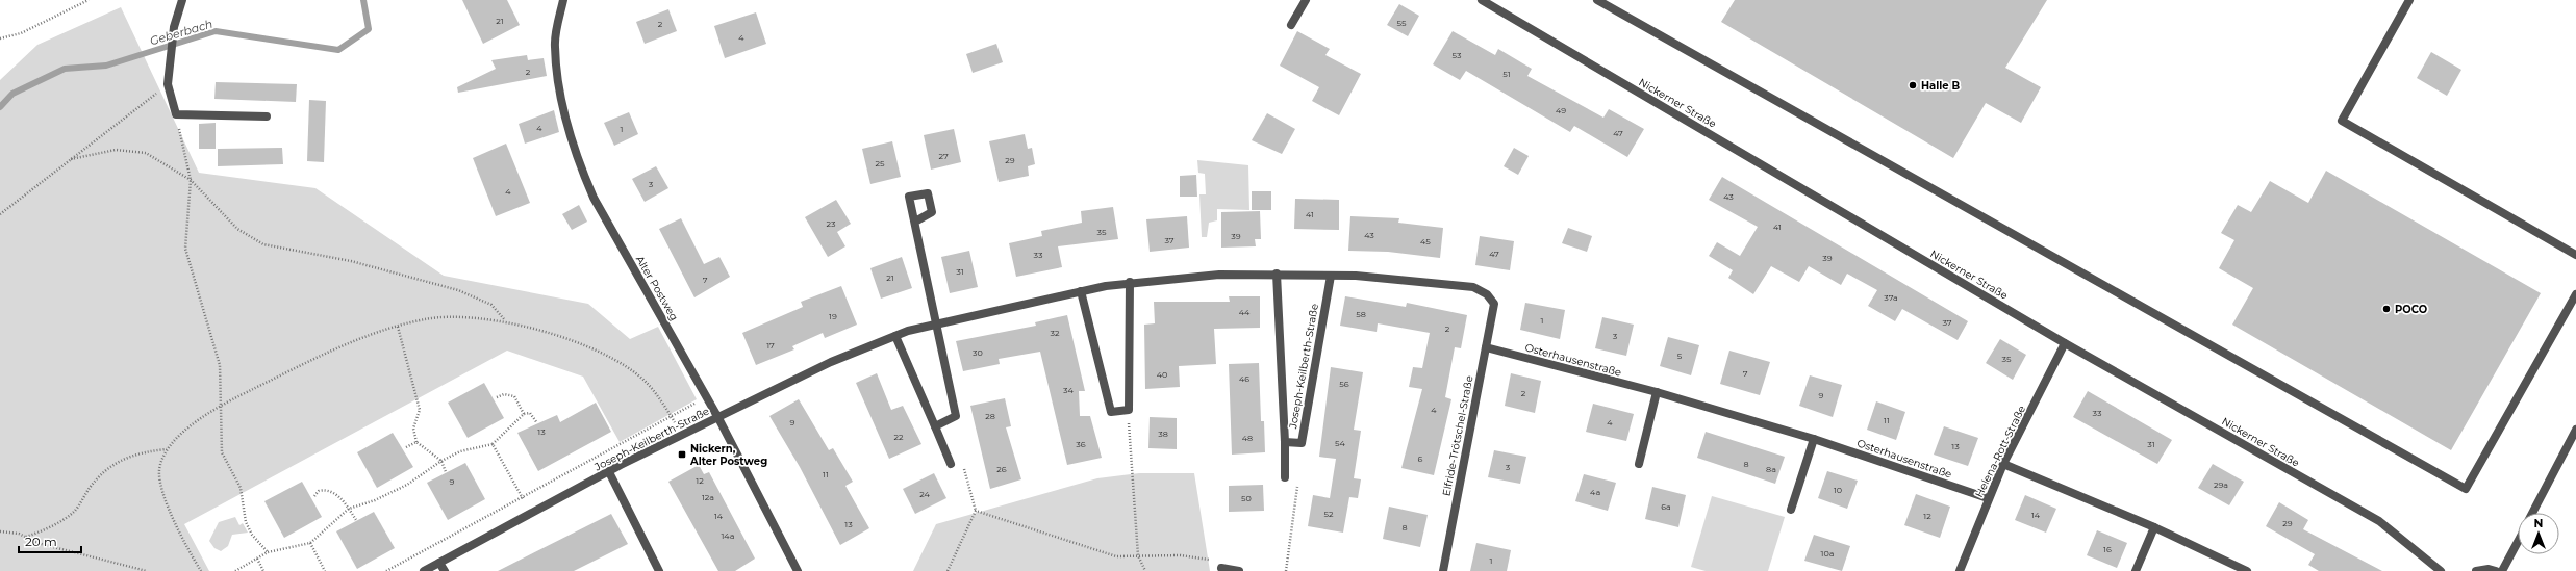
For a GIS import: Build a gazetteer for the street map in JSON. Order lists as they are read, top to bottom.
{
  "streets": {
    "street": [
      "Nickerner Straße",
      "Alter Postweg",
      "Osterhausenstraße",
      "Joseph-Keilberth-Straße",
      "Elfride-Trötschel-Straße",
      "Helena-Rott-Straße"
    ]
  },
  "crossings": [
    ["Nickerner Straße", "Helena-Rott-Straße"],
    ["Alter Postweg", "Joseph-Keilberth-Straße"],
    ["Osterhausenstraße", "Elfride-Trötschel-Straße"],
    ["Osterhausenstraße", "Helena-Rott-Straße"],
    ["Joseph-Keilberth-Straße", "Elfride-Trötschel-Straße"]
  ],
  "water": ["Geberbach"],
  "places": {
    "other": ["Halle B", "POCO"],
    "transit": ["Nickern, Alter Postweg"]
  },
  "house_numbers": [
    "21",
    "55",
    "2",
    "4",
    "53",
    "2",
    "51",
    "49",
    "4",
    "1",
    "47",
    "27",
    "29",
    "25",
    "3",
    "4",
    "43",
    "41",
    "23",
    "41",
    "35",
    "43",
    "39",
    "37",
    "45",
    "47",
    "33",
    "39",
    "31",
    "21",
    "7",
    "37a",
    "44",
    "58",
    "19",
    "1",
    "37",
    "2",
    "32",
    "3",
    "17",
    "30",
    "5",
    "35",
    "7",
    "40",
    "46",
    "56",
    "34",
    "2",
    "9",
    "4",
    "33",
    "28",
    "11",
    "9",
    "4",
    "13",
    "38",
    "22",
    "48",
    "54",
    "36",
    "31",
    "13",
    "6",
    "8",
    "3",
    "26",
    "8a",
    "11",
    "12",
    "9",
    "29a",
    "10",
    "4a",
    "24",
    "12a",
    "50",
    "6a",
    "52",
    "14",
    "14",
    "12",
    "29",
    "13",
    "8",
    "14a",
    "16",
    "10a",
    "1"
  ],
  "scale_bar": "20 m",
  "north": "top"
}
